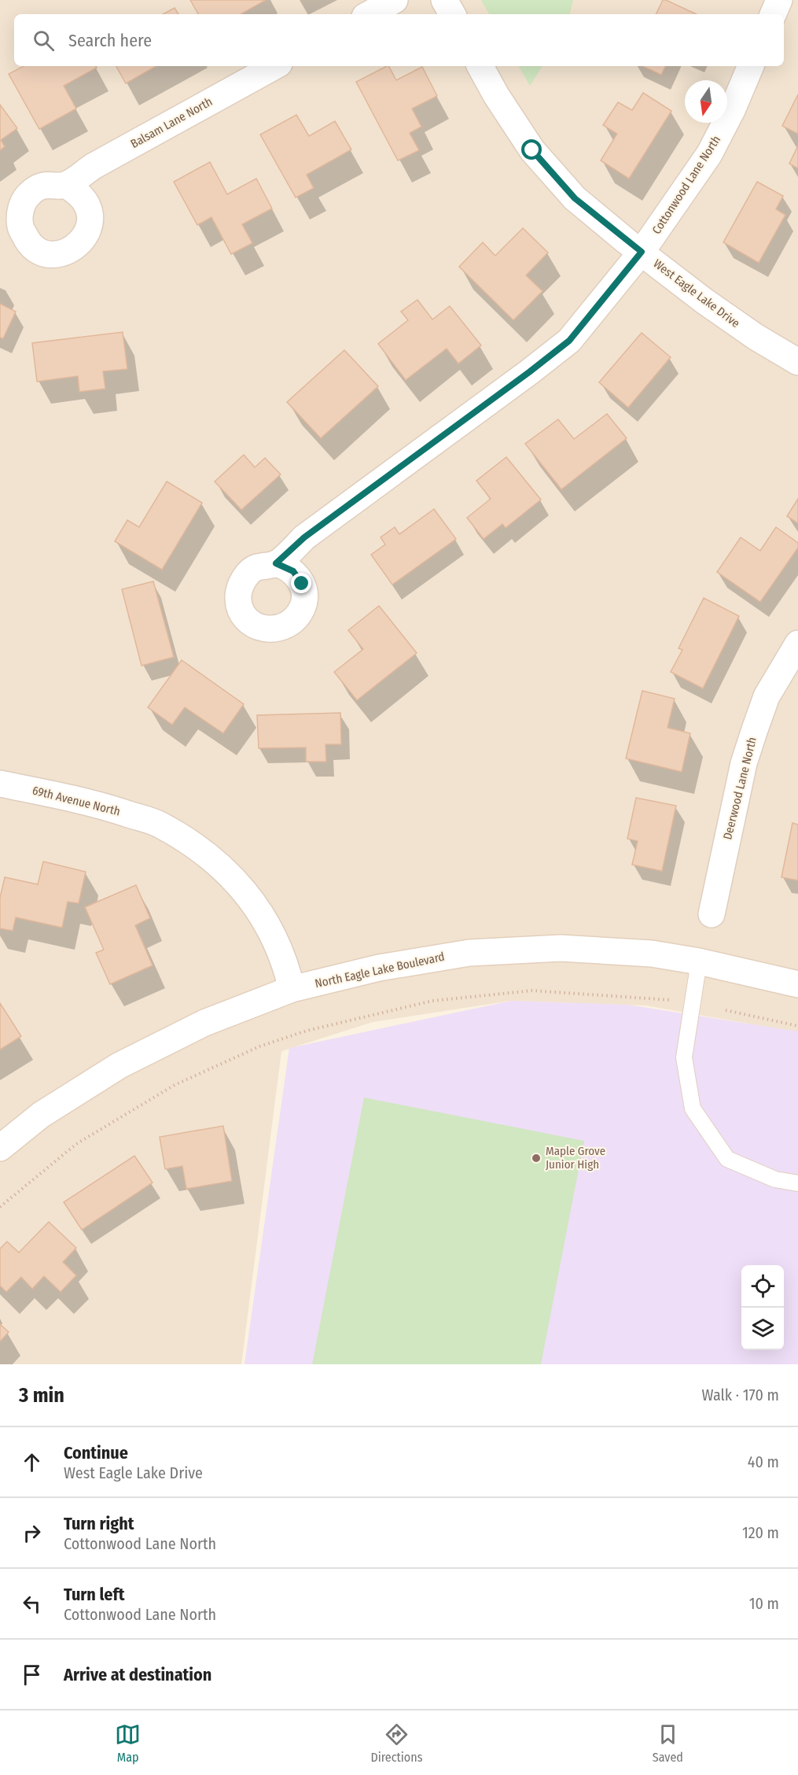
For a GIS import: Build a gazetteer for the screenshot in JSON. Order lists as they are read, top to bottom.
{
  "streets": {
    "street": [
      "Balsam Lane North",
      "Cottonwood Lane North",
      "West Eagle Lake Drive",
      "Deerwood Lane North",
      "69th Avenue North",
      "North Eagle Lake Boulevard"
    ]
  },
  "crossings": [
    ["Cottonwood Lane North", "West Eagle Lake Drive"],
    ["69th Avenue North", "North Eagle Lake Boulevard"]
  ],
  "places": ["Maple Grove Junior High"],
  "north": "bottom",
  "page": {
    "search": "Search here",
    "heading": ["3 min", "Walk · 170 m"],
    "list": [
      ["Continue", "West Eagle Lake Drive", "40 m"],
      ["Turn right", "Cottonwood Lane North", "120 m"],
      ["Turn left", "Cottonwood Lane North", "10 m"],
      "Arrive at destination"
    ],
    "nav": ["Map", "Directions", "Saved"]
  }
}
